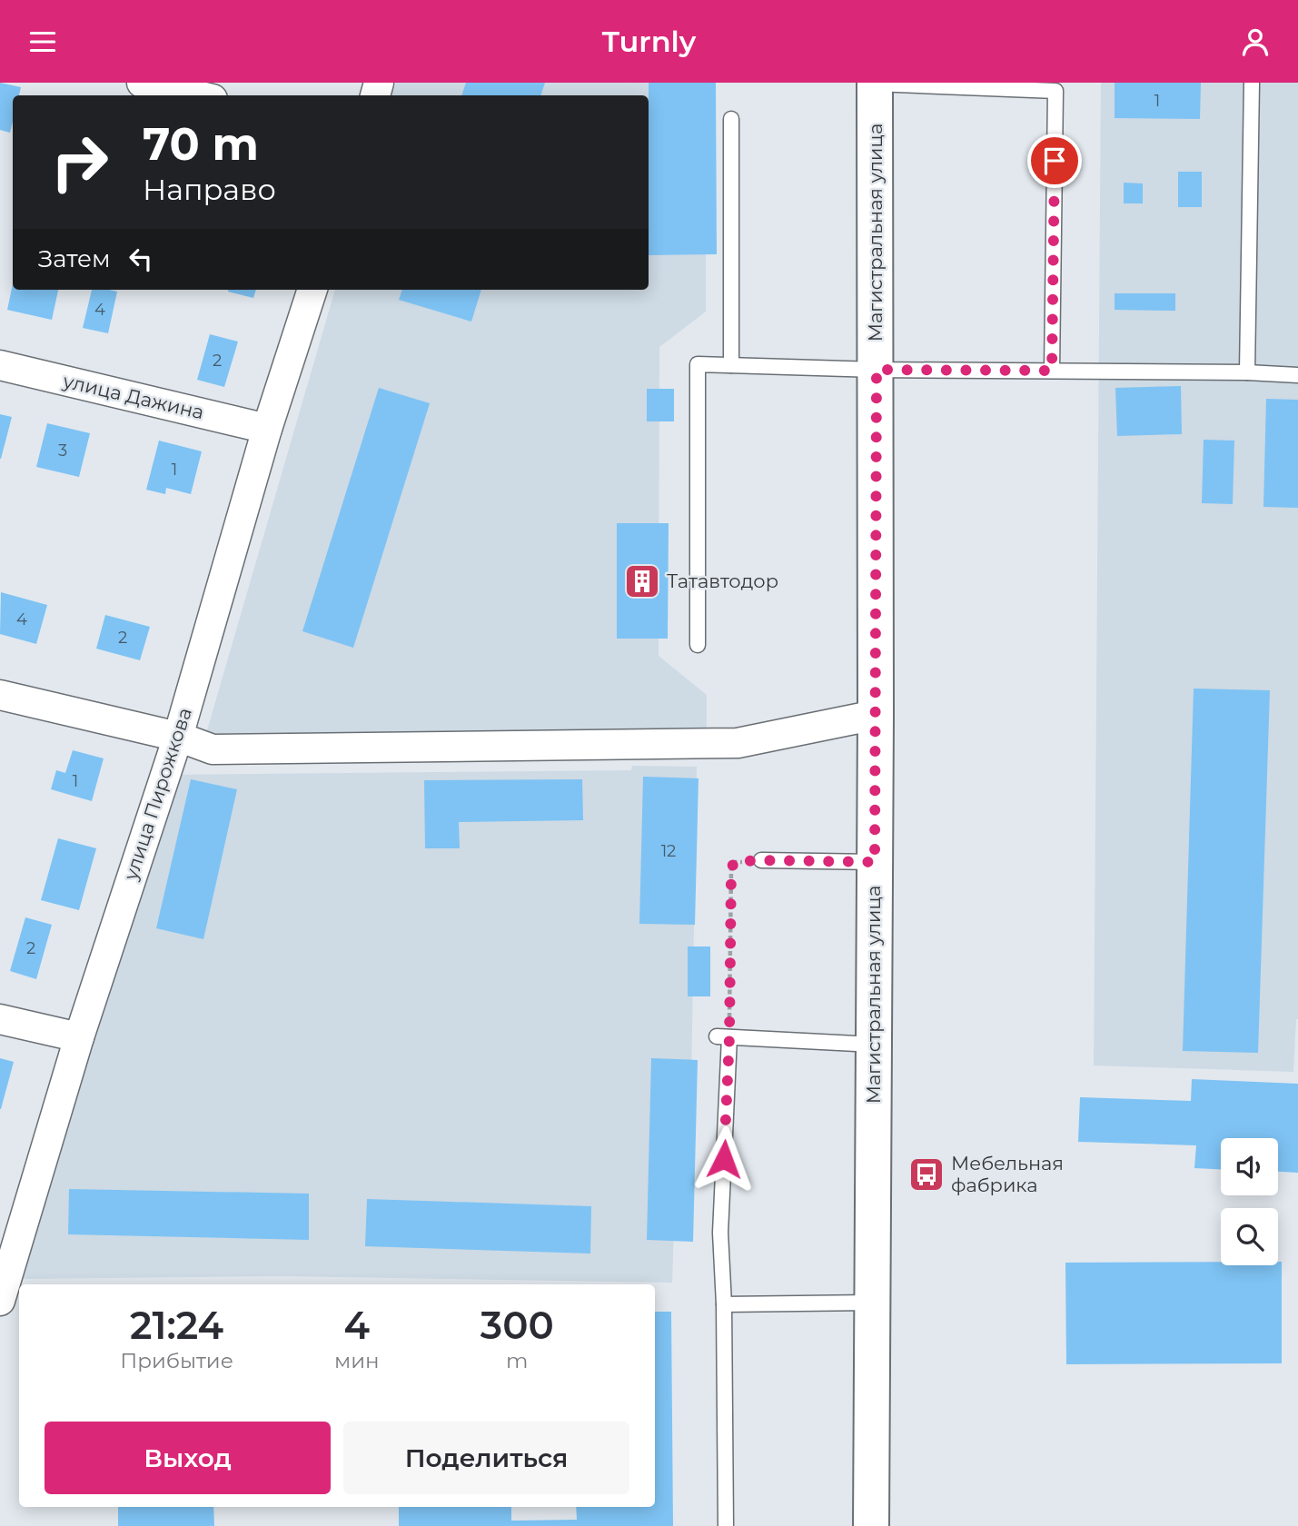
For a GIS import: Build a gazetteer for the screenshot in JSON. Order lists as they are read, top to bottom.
{
  "streets": {
    "main road": ["Магистральная улица"],
    "street": ["улица Дажина", "улица Пирожкова"]
  },
  "crossings": [
    ["улица Дажина", "улица Пирожкова"]
  ],
  "places": {
    "building": ["Татавтодор"],
    "bus stop": ["Мебельная фабрика"]
  },
  "house_numbers": [
    "1",
    "4",
    "2",
    "3",
    "1",
    "4",
    "2",
    "1",
    "12",
    "2"
  ],
  "page": {
    "header": "Turnly",
    "turn": ["70 m", "Направо"],
    "then": "Затем",
    "eta": [
      "21:24",
      "Прибытие",
      "4",
      "мин",
      "300",
      "m"
    ],
    "buttons": ["Выход", "Поделиться"]
  }
}
